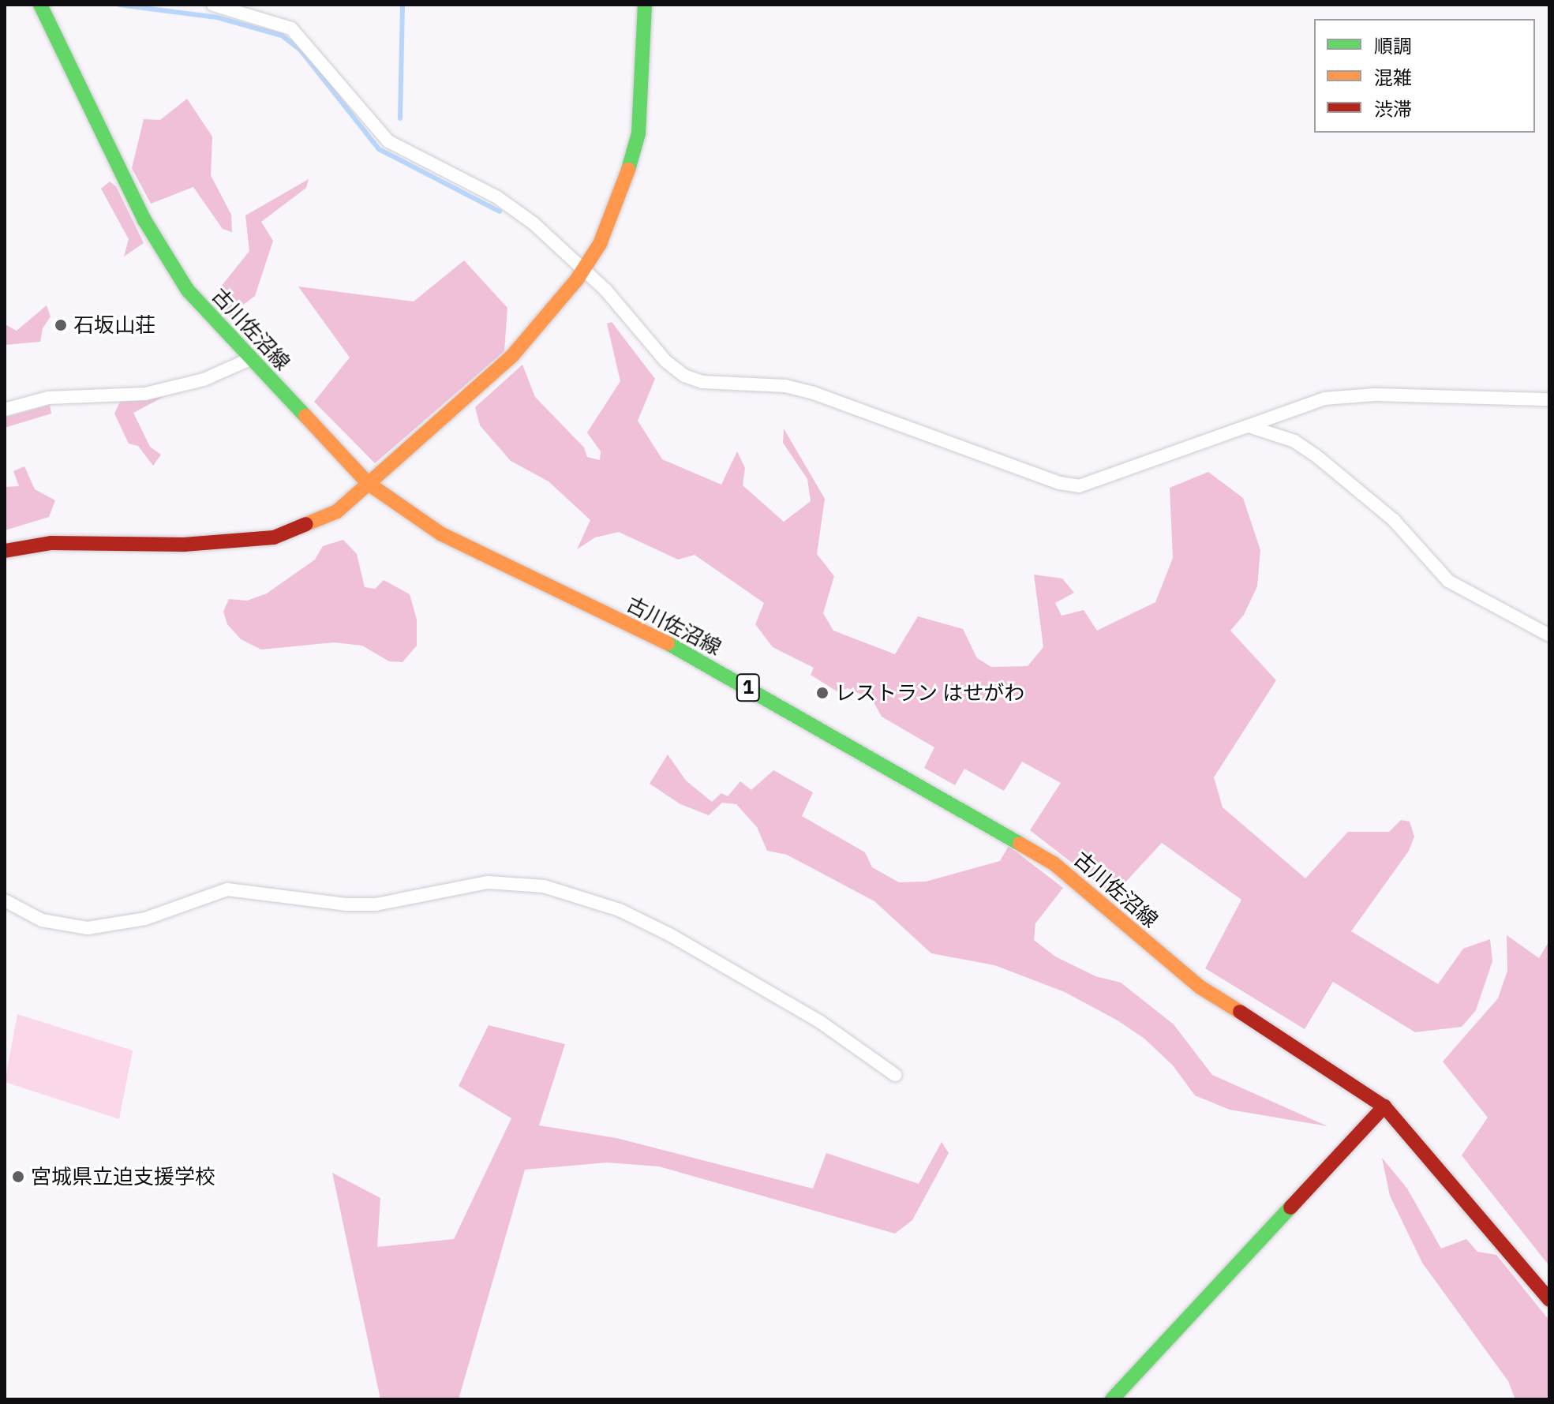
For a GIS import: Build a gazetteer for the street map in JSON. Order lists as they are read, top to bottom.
{
  "streets": {
    "main road": ["古川佐沼線", "1"]
  },
  "places": ["石坂山荘", "レストラン はせがわ", "宮城県立迫支援学校"],
  "legend": ["順調", "混雑", "渋滞"]
}
